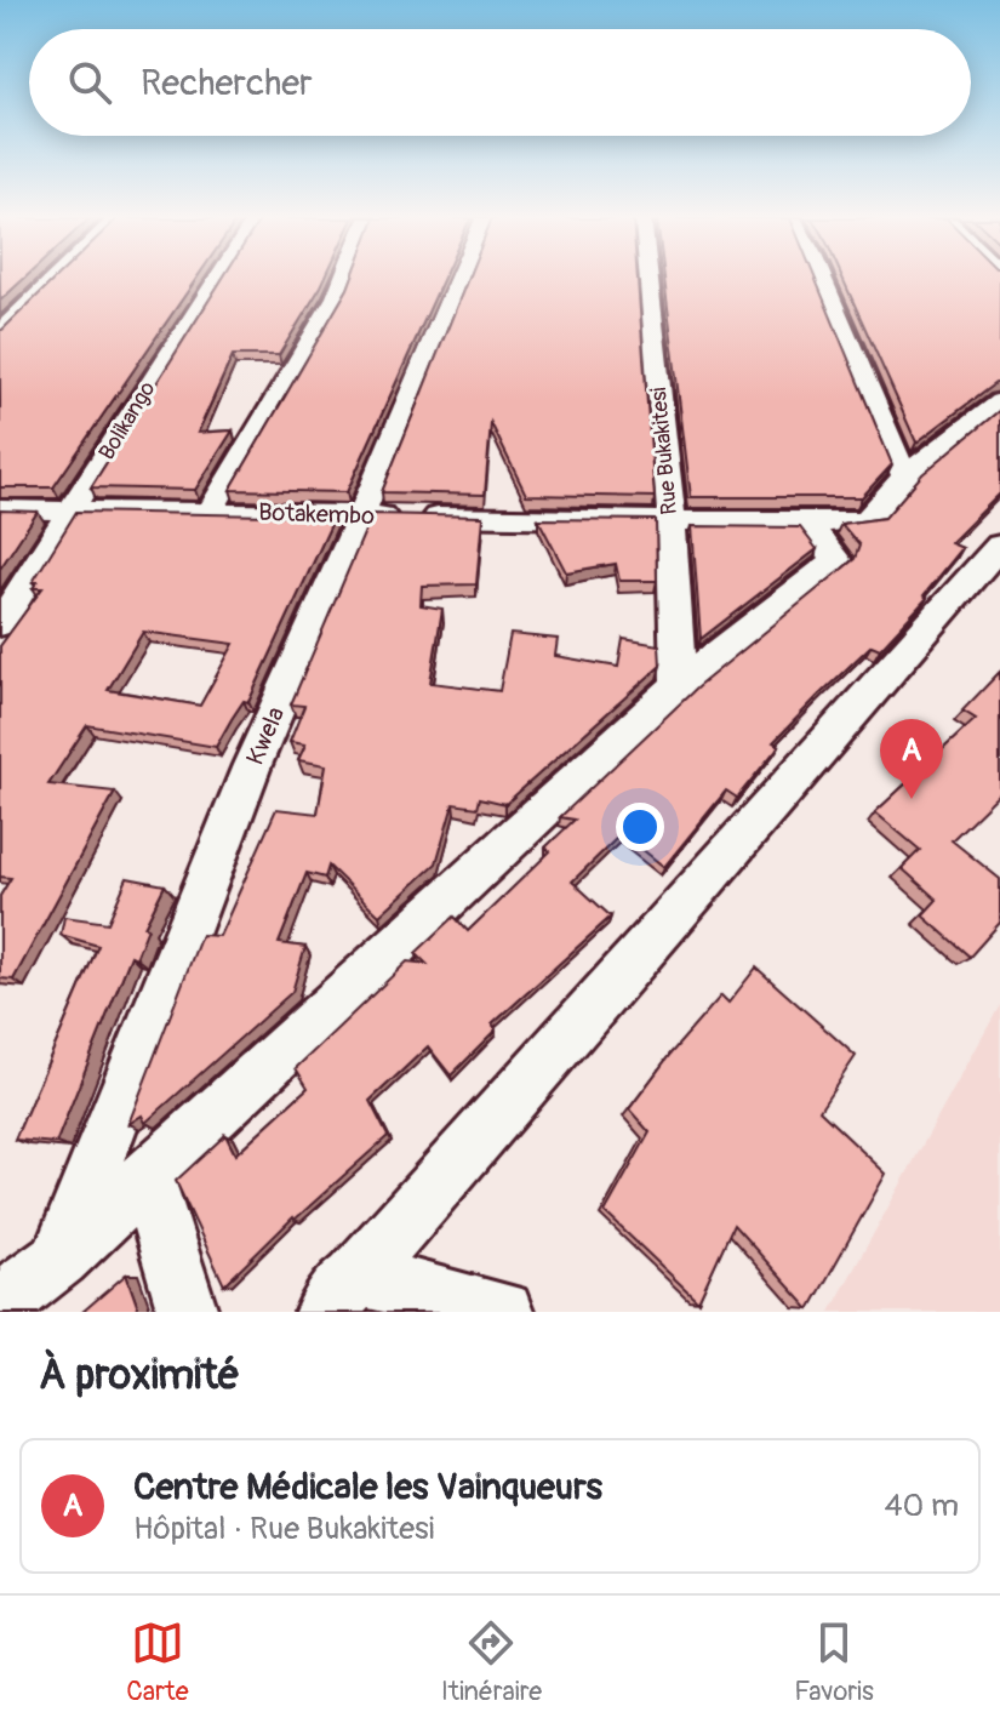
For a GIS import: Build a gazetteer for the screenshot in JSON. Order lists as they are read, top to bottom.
{
  "streets": {
    "street": [
      "Bolikango",
      "Rue Bukakitesi",
      "Botakembo",
      "Kwela"
    ]
  },
  "crossings": [
    ["Bolikango", "Botakembo"],
    ["Rue Bukakitesi", "Botakembo"],
    ["Botakembo", "Kwela"]
  ],
  "page": {
    "search": "Rechercher",
    "pins": "A",
    "heading": "À proximité",
    "list": [
      {
        "mark": "A",
        "name": "Centre Médicale les Vainqueurs",
        "note": "Hôpital · Rue Bukakitesi",
        "value": "40 m"
      }
    ],
    "nav": ["Carte", "Itinéraire", "Favoris"]
  }
}
